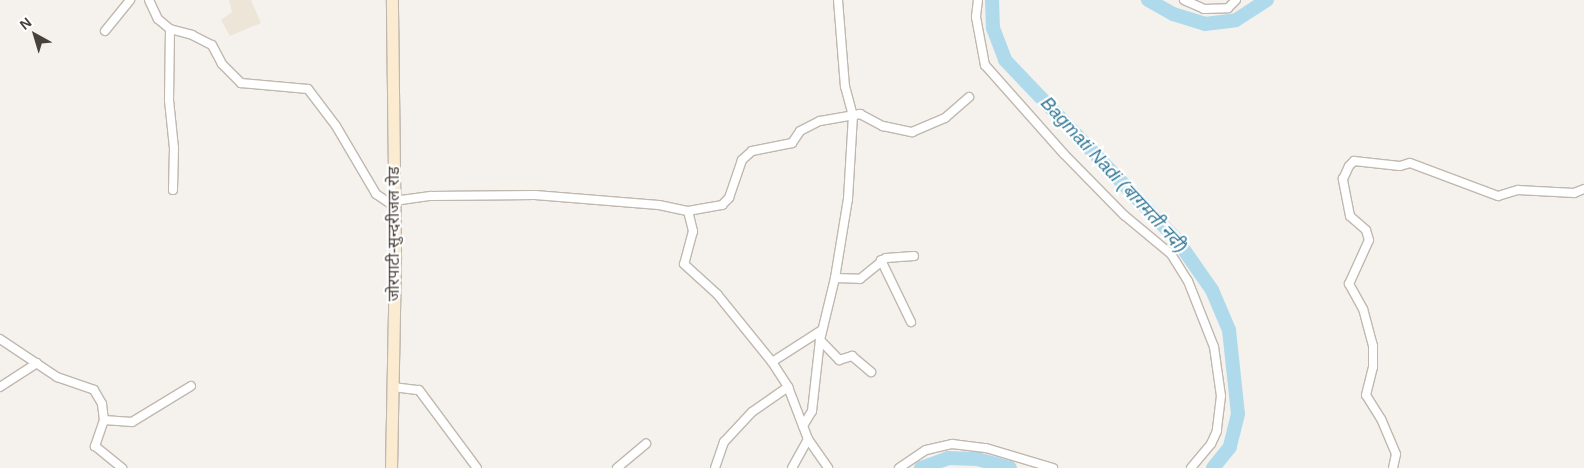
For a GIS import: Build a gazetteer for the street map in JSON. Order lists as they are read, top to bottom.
{
  "streets": {
    "main road": ["जोरपाटी-सुन्दरीजल रोड"]
  },
  "water": ["Bagmati Nadi (बागमती नदी)"],
  "north": "top left"
}
